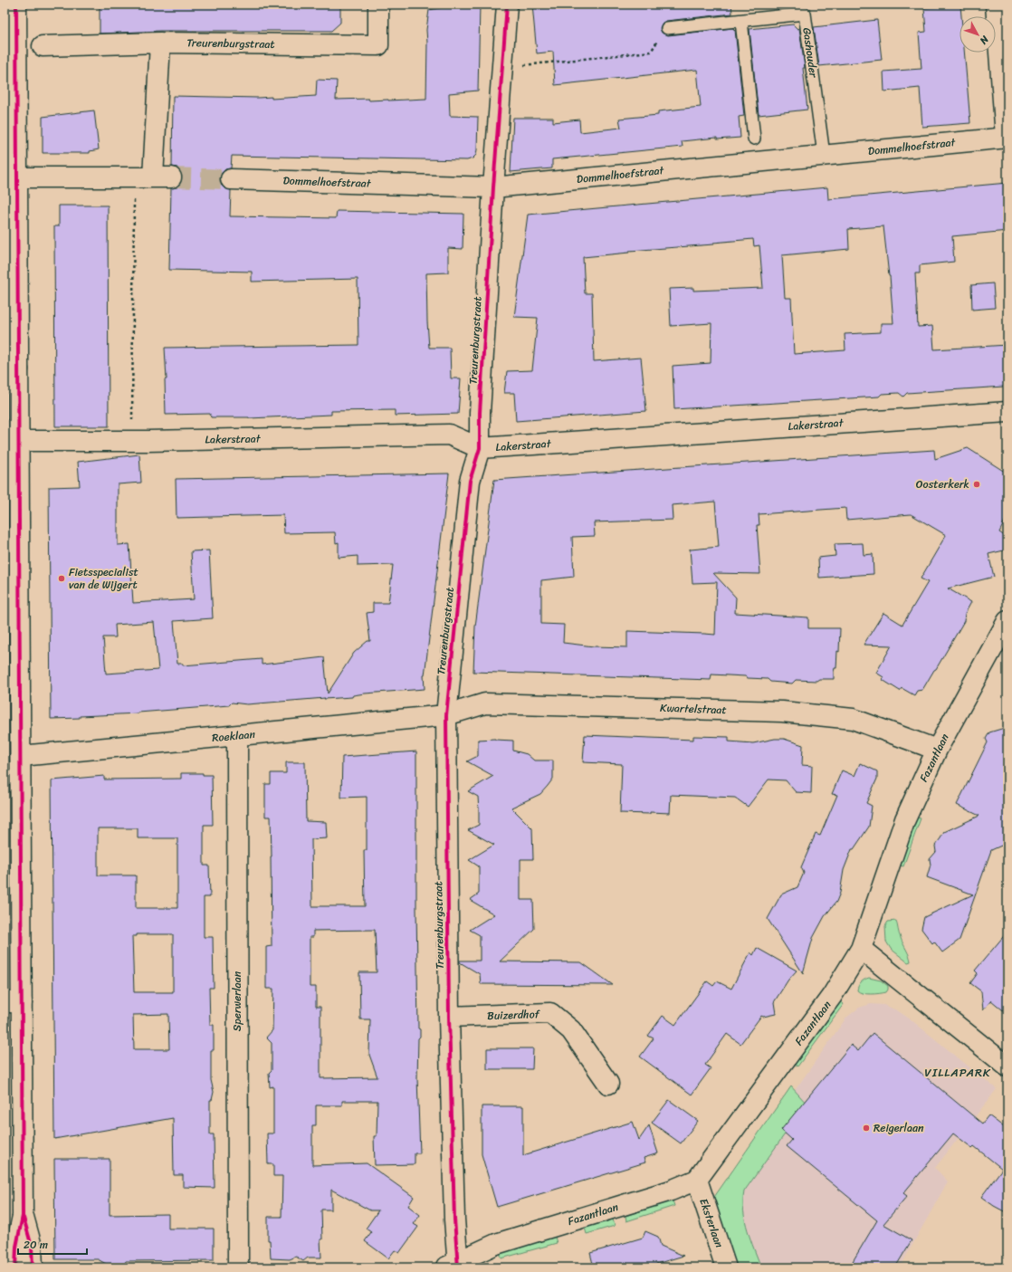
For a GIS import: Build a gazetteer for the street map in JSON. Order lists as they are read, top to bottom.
{
  "streets": {
    "street": [
      "Treurenburgstraat",
      "Dommelhoefstraat",
      "Lakerstraat",
      "Kwartelstraat",
      "Roeklaan",
      "Fazantlaan",
      "Sperwerlaan",
      "Buizerdhof",
      "Eksterlaan"
    ],
    "lane": ["Gashouder"]
  },
  "crossings": [
    ["Treurenburgstraat", "Dommelhoefstraat"],
    ["Treurenburgstraat", "Lakerstraat"],
    ["Treurenburgstraat", "Kwartelstraat"],
    ["Treurenburgstraat", "Roeklaan"],
    ["Treurenburgstraat", "Fazantlaan"],
    ["Treurenburgstraat", "Buizerdhof"],
    ["Gashouder", "Dommelhoefstraat"],
    ["Kwartelstraat", "Roeklaan"],
    ["Kwartelstraat", "Fazantlaan"],
    ["Roeklaan", "Sperwerlaan"],
    ["Fazantlaan", "Eksterlaan"]
  ],
  "districts": ["VILLAPARK"],
  "places": ["Oosterkerk", "Fietsspecialist van de Wijgert", "Reigerlaan"],
  "scale_bar": "20 m",
  "north": "bottom right"
}
